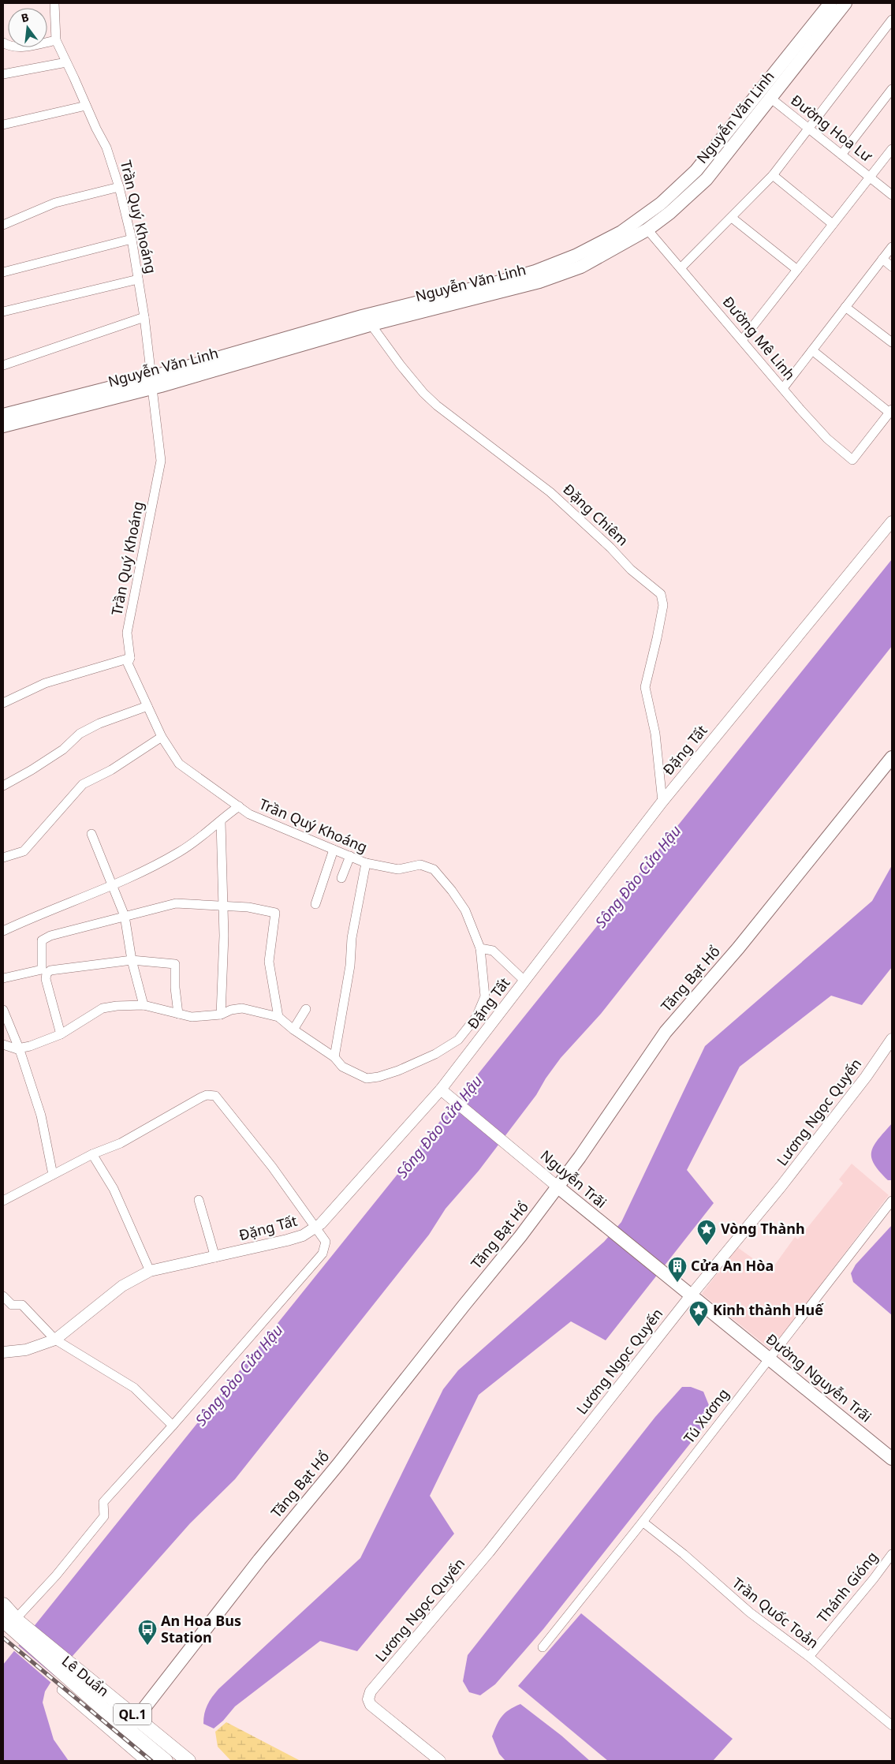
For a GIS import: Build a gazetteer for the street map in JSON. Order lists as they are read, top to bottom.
{
  "streets": {
    "main road": [
      "Nguyễn Văn Linh",
      "Tăng Bạt Hổ",
      "Nguyễn Trãi",
      "Đường Nguyễn Trãi",
      "Lê Duẩn",
      "QL.1"
    ],
    "street": [
      "Đường Hoa Lư",
      "Trần Quý Khoáng",
      "Đường Mê Linh",
      "Đặng Chiêm",
      "Đặng Tất",
      "Lương Ngọc Quyến",
      "Tú Xương",
      "Thánh Gióng",
      "Trần Quốc Toản"
    ]
  },
  "crossings": [
    ["Nguyễn Văn Linh", "Đường Hoa Lư"],
    ["Nguyễn Văn Linh", "Trần Quý Khoáng"],
    ["Nguyễn Văn Linh", "Đường Mê Linh"],
    ["Nguyễn Văn Linh", "Đặng Chiêm"],
    ["Đặng Chiêm", "Đặng Tất"],
    ["Đặng Tất", "Nguyễn Trãi"],
    ["Tăng Bạt Hổ", "Nguyễn Trãi"],
    ["Tăng Bạt Hổ", "Lê Duẩn"],
    ["Lương Ngọc Quyến", "Đường Nguyễn Trãi"],
    ["Nguyễn Trãi", "Đường Nguyễn Trãi"],
    ["Đường Nguyễn Trãi", "Tú Xương"],
    ["Tú Xương", "Trần Quốc Toản"],
    ["Thánh Gióng", "Trần Quốc Toản"]
  ],
  "water": ["Sông Đào Cửa Hậu"],
  "places": {
    "place": ["Vòng Thành", "Kinh thành Huế"],
    "building": ["Cửa An Hòa"],
    "bus stop": ["An Hoa Bus Station"]
  },
  "north": "top"
}
